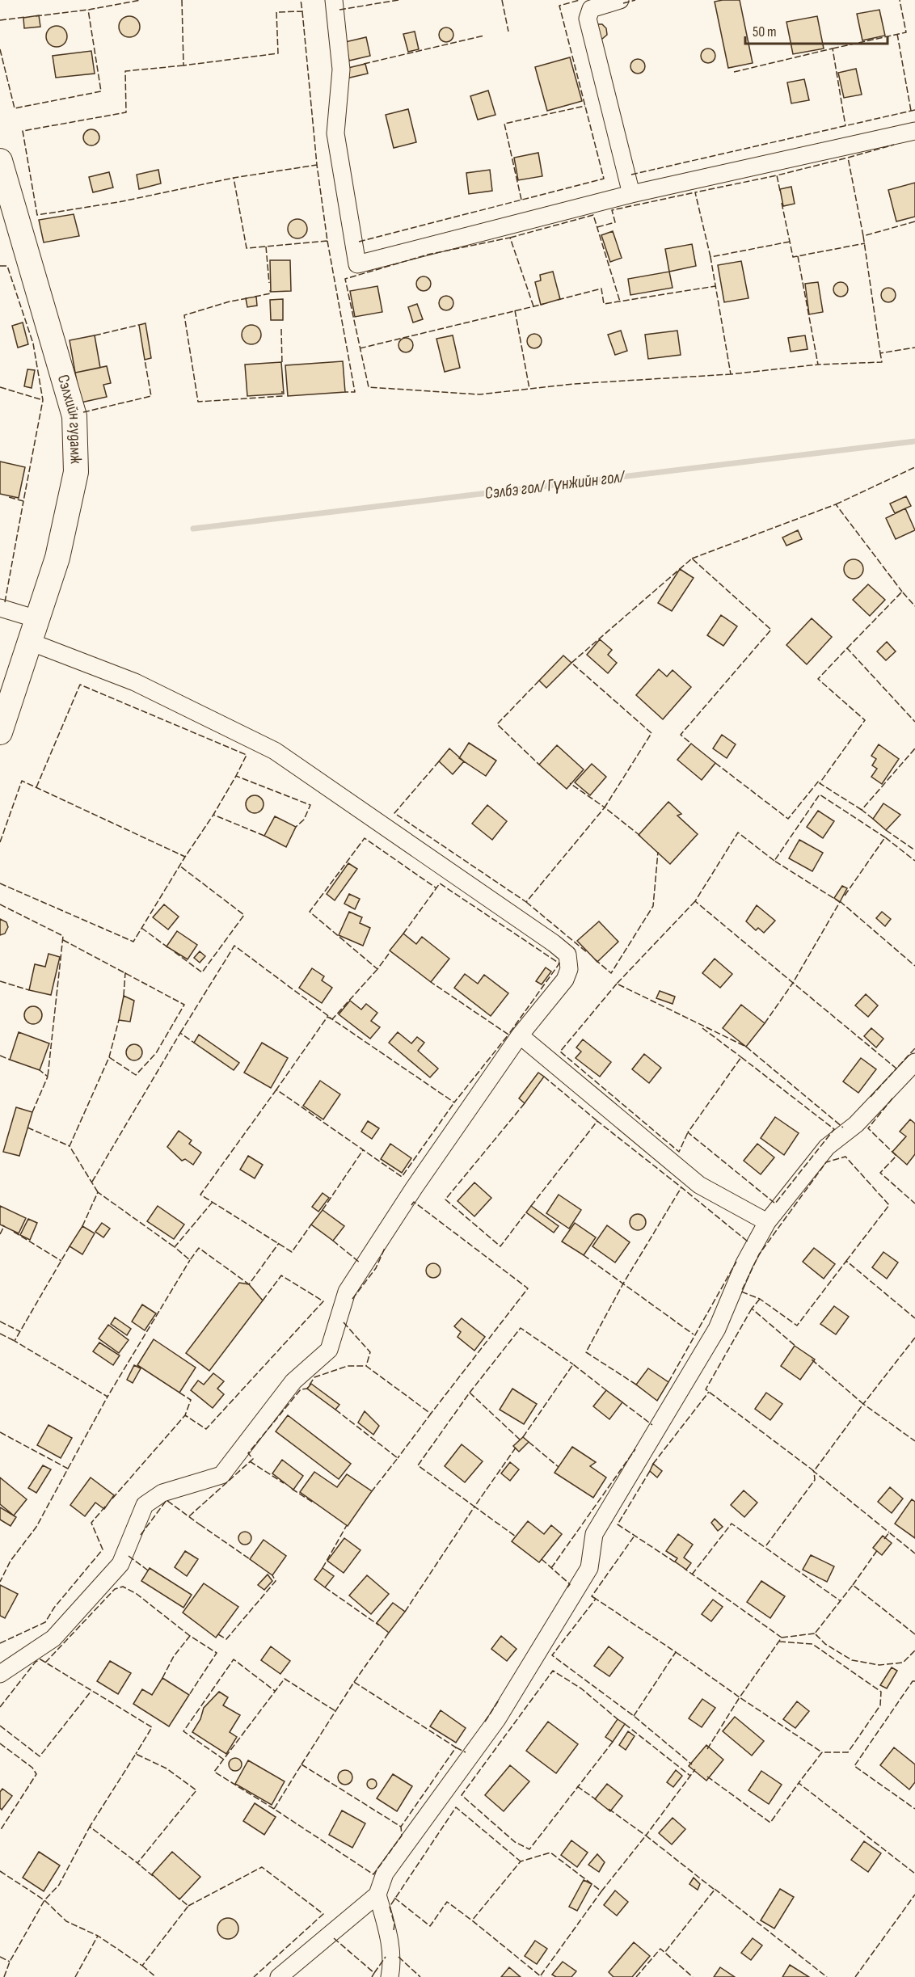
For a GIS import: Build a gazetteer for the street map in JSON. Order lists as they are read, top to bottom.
{
  "streets": {
    "main road": ["Сэлхийн гудамж"]
  },
  "water": ["Сэлбэ гол/ Гүнжийн гол/"],
  "scale_bar": "50 m"
}
